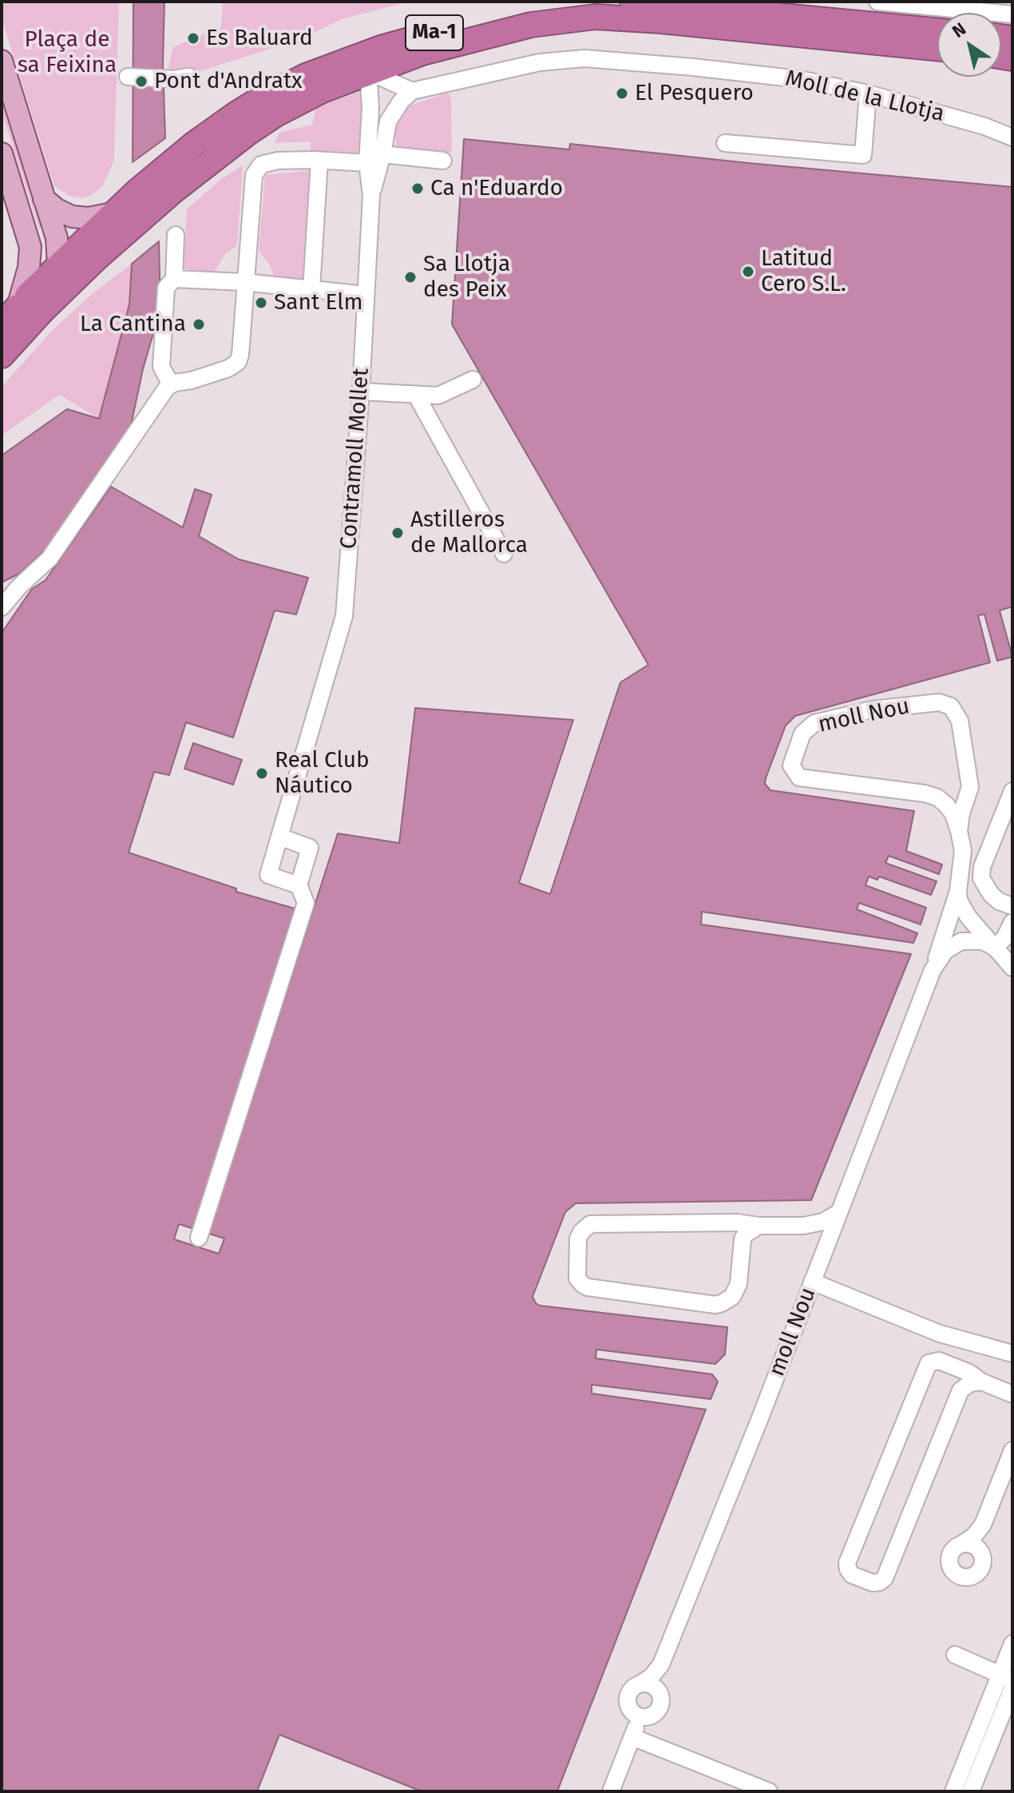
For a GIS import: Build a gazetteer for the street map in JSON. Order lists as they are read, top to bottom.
{
  "streets": {
    "highway": ["Ma-1"],
    "street": ["Moll de la Llotja", "Contramoll Mollet", "moll Nou"]
  },
  "crossings": [
    ["Ma-1", "Contramoll Mollet"]
  ],
  "parks": ["Plaça de sa Feixina"],
  "places": [
    "Es Baluard",
    "Pont d'Andratx",
    "El Pesquero",
    "Ca n'Eduardo",
    "Latitud Cero S.L.",
    "Sa Llotja des Peix",
    "Sant Elm",
    "La Cantina",
    "Astilleros de Mallorca",
    "Real Club Náutico"
  ],
  "north": "top left"
}
